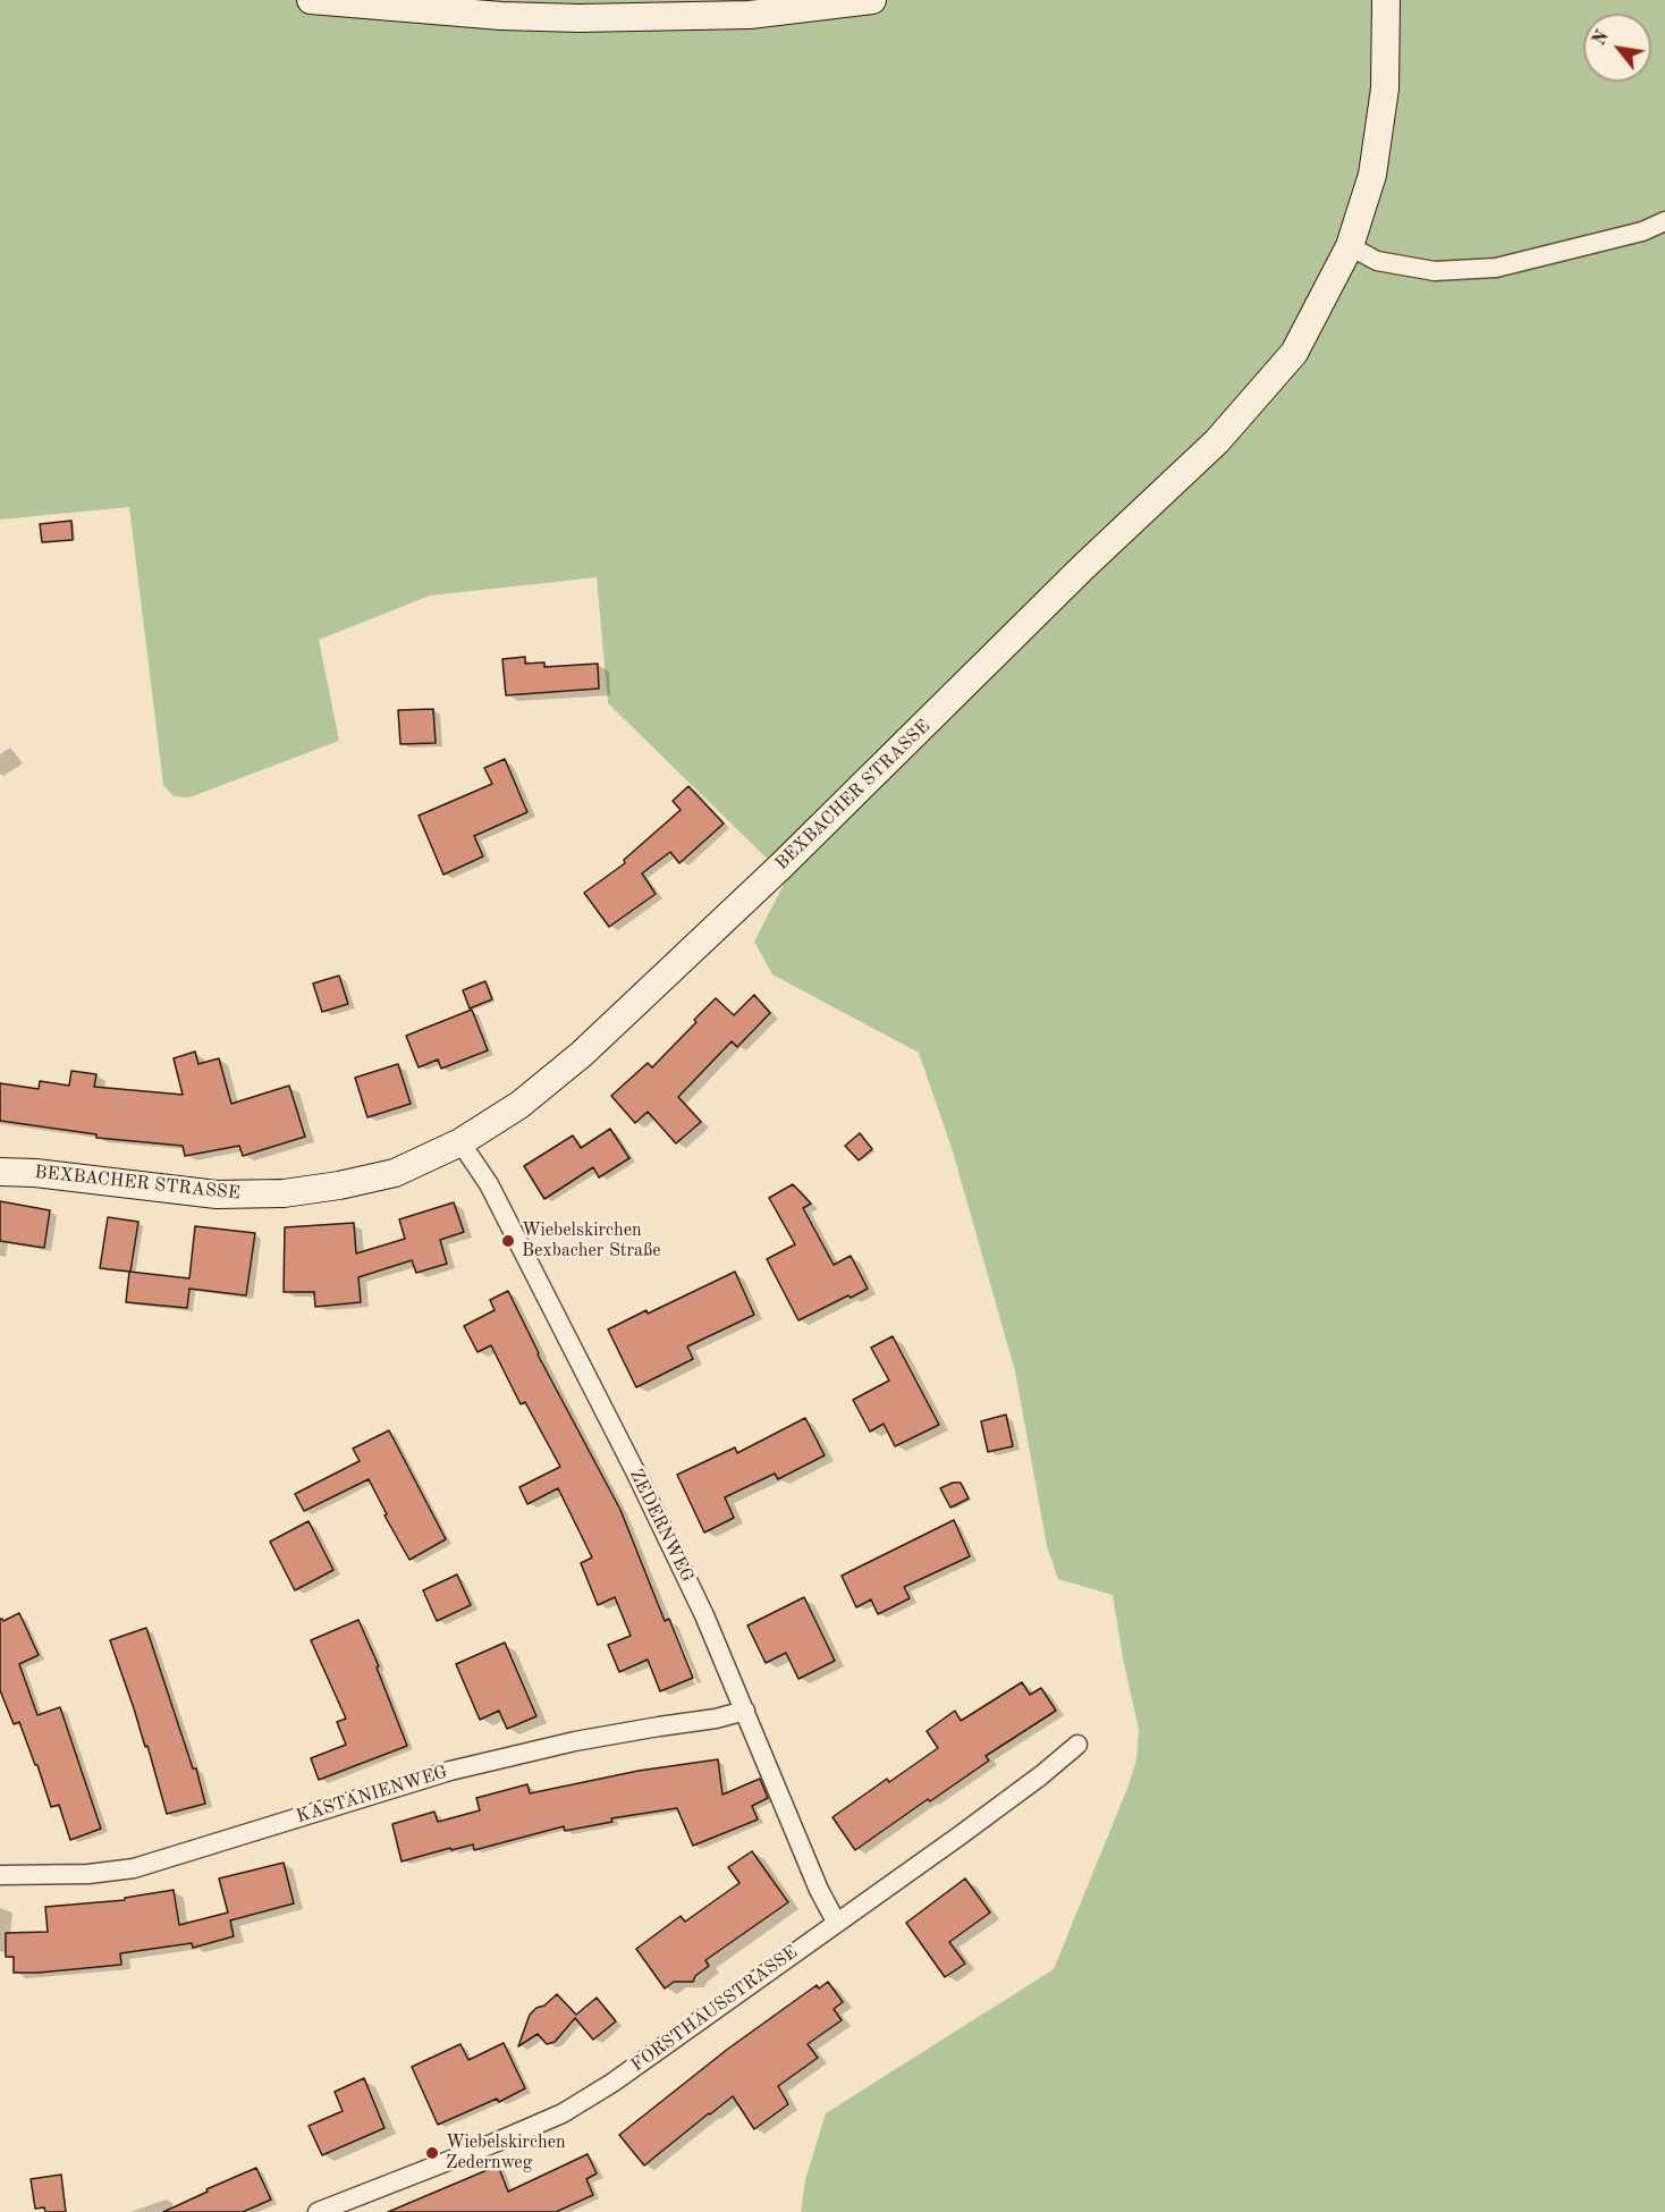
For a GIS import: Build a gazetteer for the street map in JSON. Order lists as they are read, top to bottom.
{
  "streets": {
    "street": [
      "BEXBACHER STRASSE",
      "ZEDERNWEG",
      "KASTANIENWEG",
      "FORSTHAUSSTRASSE"
    ]
  },
  "crossings": [
    ["BEXBACHER STRASSE", "ZEDERNWEG"],
    ["ZEDERNWEG", "KASTANIENWEG"],
    ["ZEDERNWEG", "FORSTHAUSSTRASSE"]
  ],
  "places": ["Wiebelskirchen Bexbacher Straße", "Wiebelskirchen Zedernweg"],
  "north": "top left"
}
